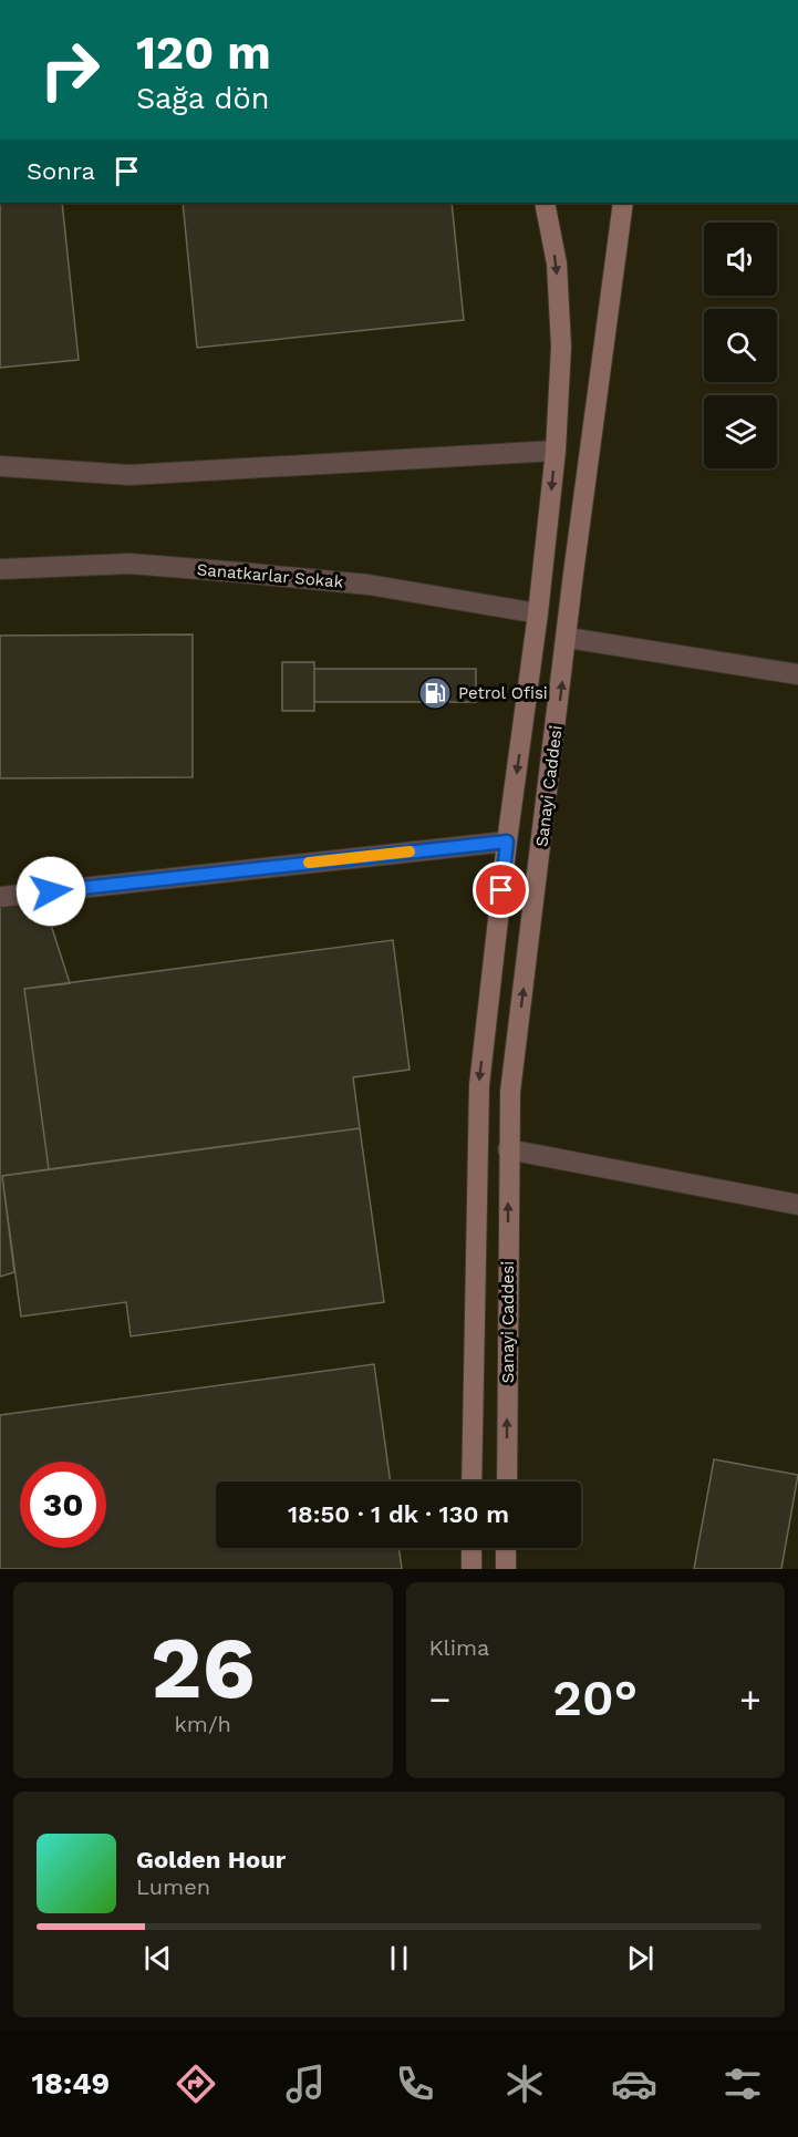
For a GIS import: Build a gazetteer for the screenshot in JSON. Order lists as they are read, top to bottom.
{
  "streets": {
    "street": ["Sanatkarlar Sokak", "Sanayi Caddesi"]
  },
  "places": {
    "fuel station": ["Petrol Ofisi"]
  },
  "page": {
    "turn": ["120 m", "Sağa dön"],
    "then": "Sonra",
    "limit": "30",
    "trip": "18:50 · 1 dk · 130 m",
    "tile": [
      ["26", "km/h"],
      "Klima"
    ],
    "heat": ["−", "20°", "+"],
    "song": ["Golden Hour", "Lumen"],
    "tabs": "18:49"
  }
}
